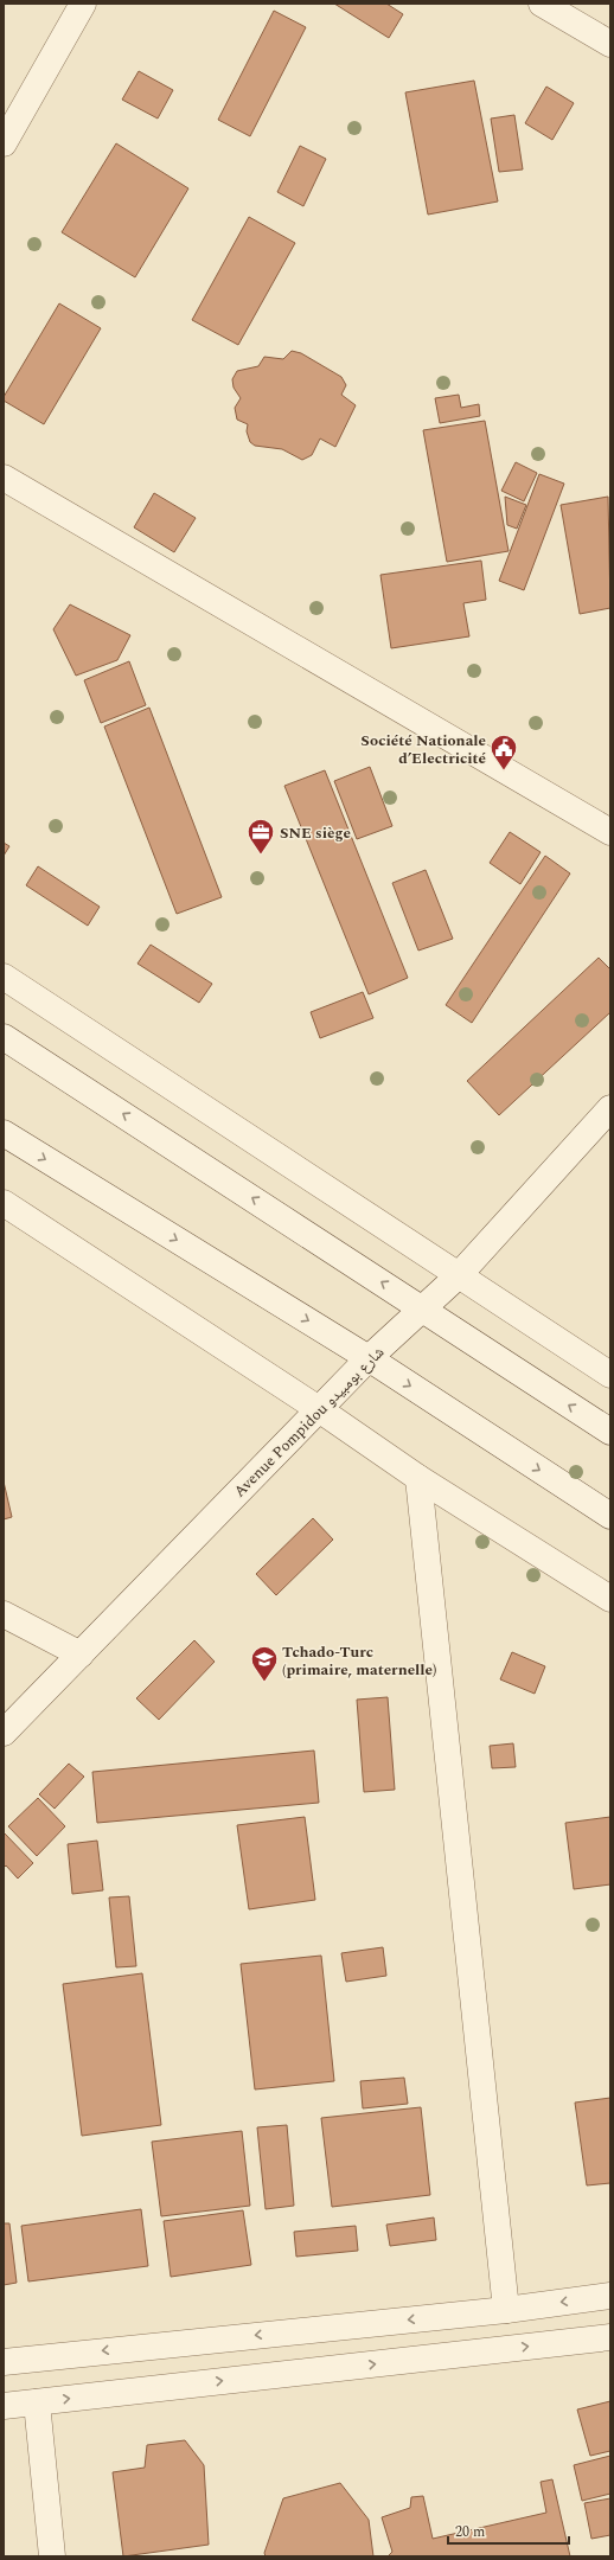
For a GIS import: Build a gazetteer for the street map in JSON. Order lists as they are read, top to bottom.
{
  "streets": {
    "street": ["Avenue Pompidou شارع بومبيدو"]
  },
  "places": {
    "public building": ["Société Nationale d’Electricité"],
    "office": ["SNE siège"],
    "school or university": ["Tchado-Turc (primaire, maternelle)"]
  },
  "scale_bar": "20 m"
}
